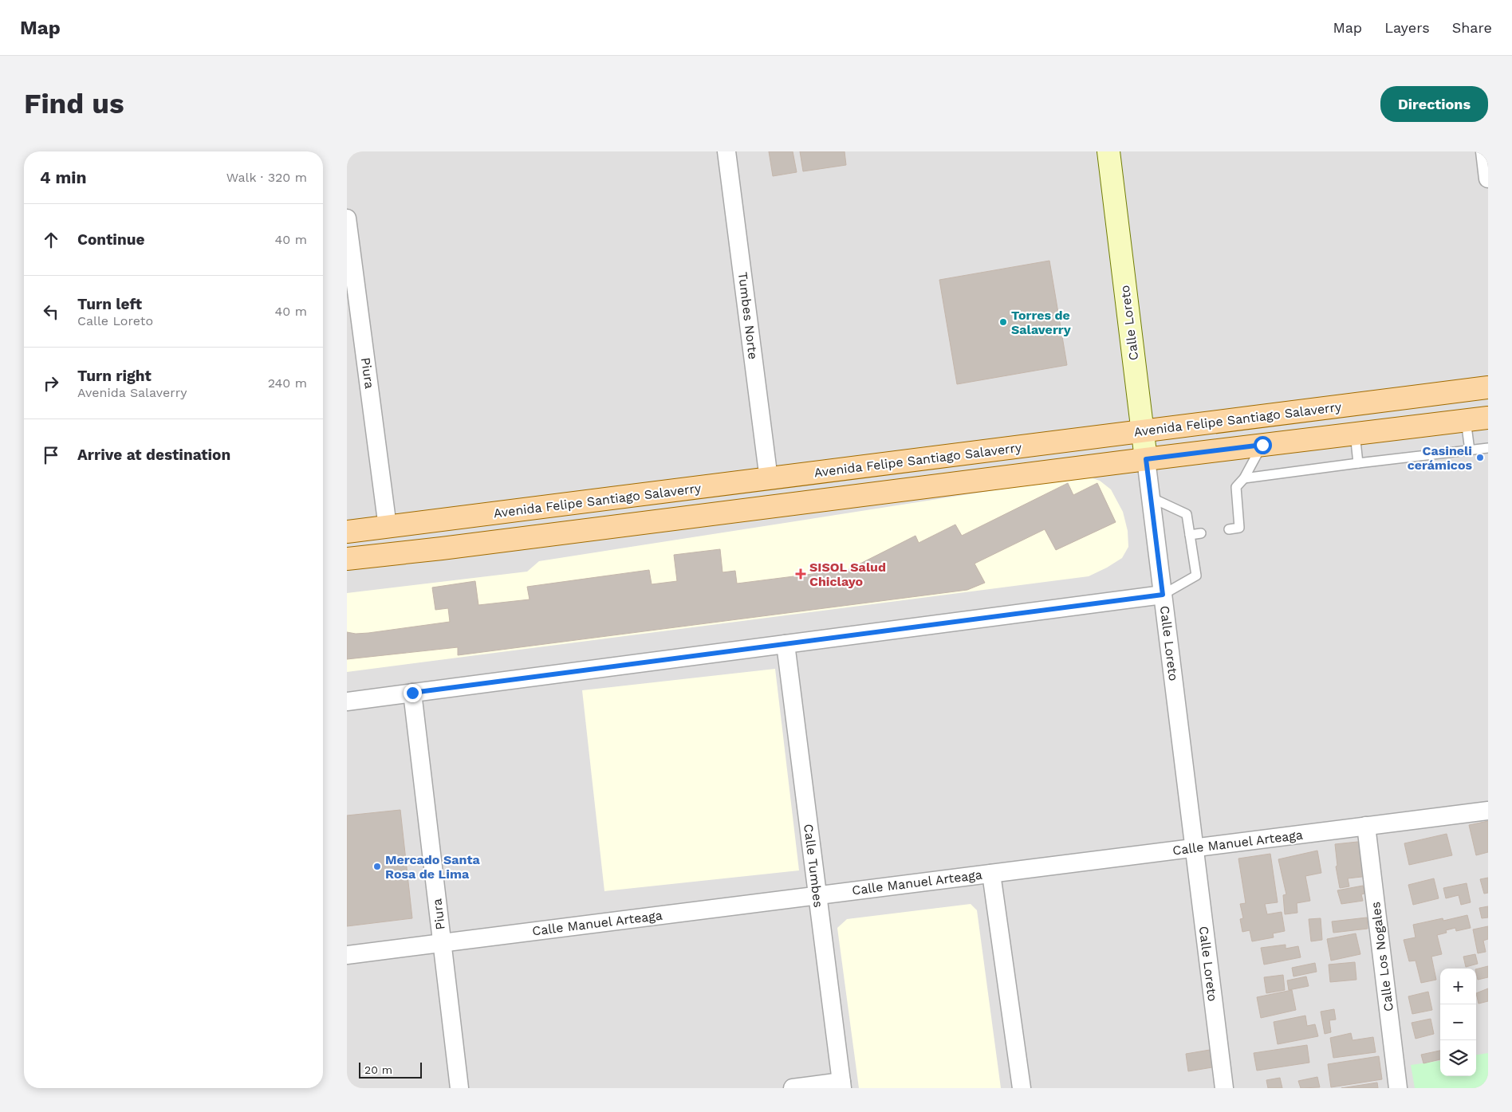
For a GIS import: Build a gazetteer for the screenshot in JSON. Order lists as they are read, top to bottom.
{
  "streets": {
    "main road": ["Avenida Felipe Santiago Salaverry"],
    "street": [
      "Tumbes Norte",
      "Calle Loreto",
      "Piura",
      "Calle Manuel Arteaga",
      "Calle Tumbes",
      "Calle Los Nogales"
    ]
  },
  "crossings": [
    ["Tumbes Norte", "Avenida Felipe Santiago Salaverry"],
    ["Calle Loreto", "Avenida Felipe Santiago Salaverry"],
    ["Calle Loreto", "Calle Manuel Arteaga"],
    ["Piura", "Avenida Felipe Santiago Salaverry"],
    ["Piura", "Calle Manuel Arteaga"],
    ["Calle Manuel Arteaga", "Calle Tumbes"],
    ["Calle Manuel Arteaga", "Calle Los Nogales"]
  ],
  "places": {
    "other": ["Torres de Salaverry", "Casineli cerámicos", "Mercado Santa Rosa de Lima"],
    "health": ["SISOL Salud Chiclayo"]
  },
  "scale_bar": "20 m",
  "page": {
    "header": "Map",
    "nav": ["Map", "Layers", "Share"],
    "buttons": "Directions",
    "title": "Find us",
    "heading": ["4 min", "Walk · 320 m"],
    "list": [
      ["Continue", "40 m"],
      ["Turn left", "Calle Loreto", "40 m"],
      ["Turn right", "Avenida Salaverry", "240 m"],
      "Arrive at destination"
    ],
    "map_buttons": ["+", "−"],
    "scale": "20 m"
  }
}
